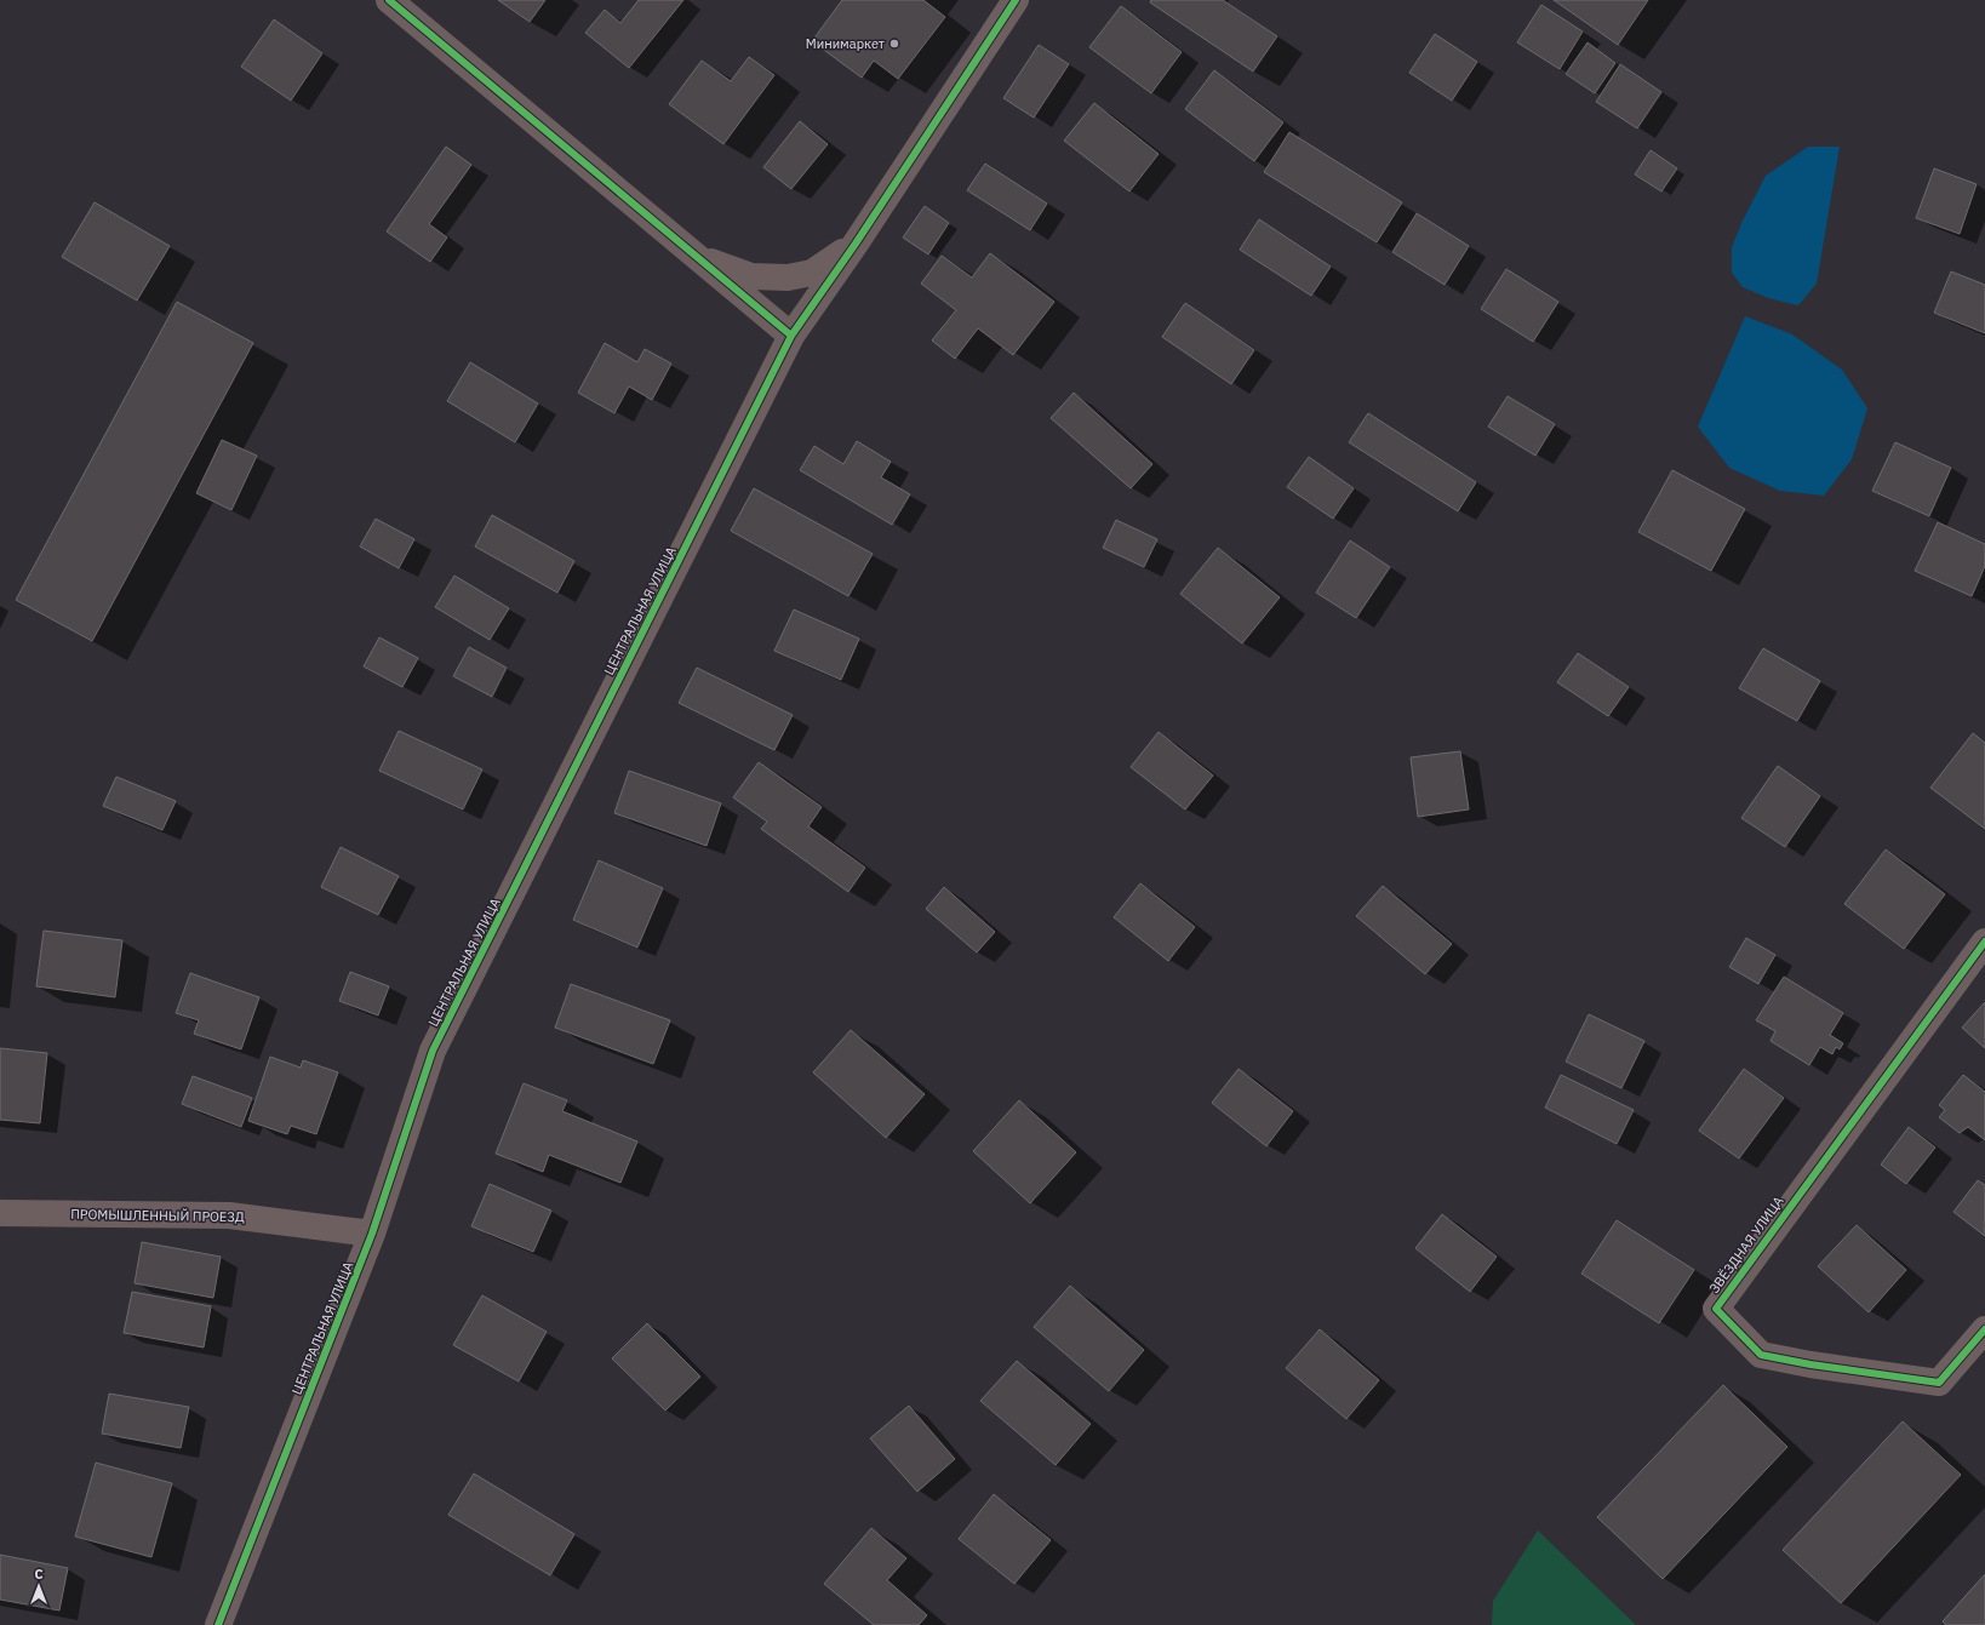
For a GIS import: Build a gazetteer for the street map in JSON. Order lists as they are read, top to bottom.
{
  "streets": {
    "street": ["ЦЕНТРАЛЬНАЯ УЛИЦА", "ПРОМЫШЛЕННЫЙ ПРОЕЗД", "ЗВЁЗДНАЯ УЛИЦА"]
  },
  "crossings": [
    ["ЦЕНТРАЛЬНАЯ УЛИЦА", "ПРОМЫШЛЕННЫЙ ПРОЕЗД"]
  ],
  "places": ["Минимаркет"],
  "north": "top"
}
